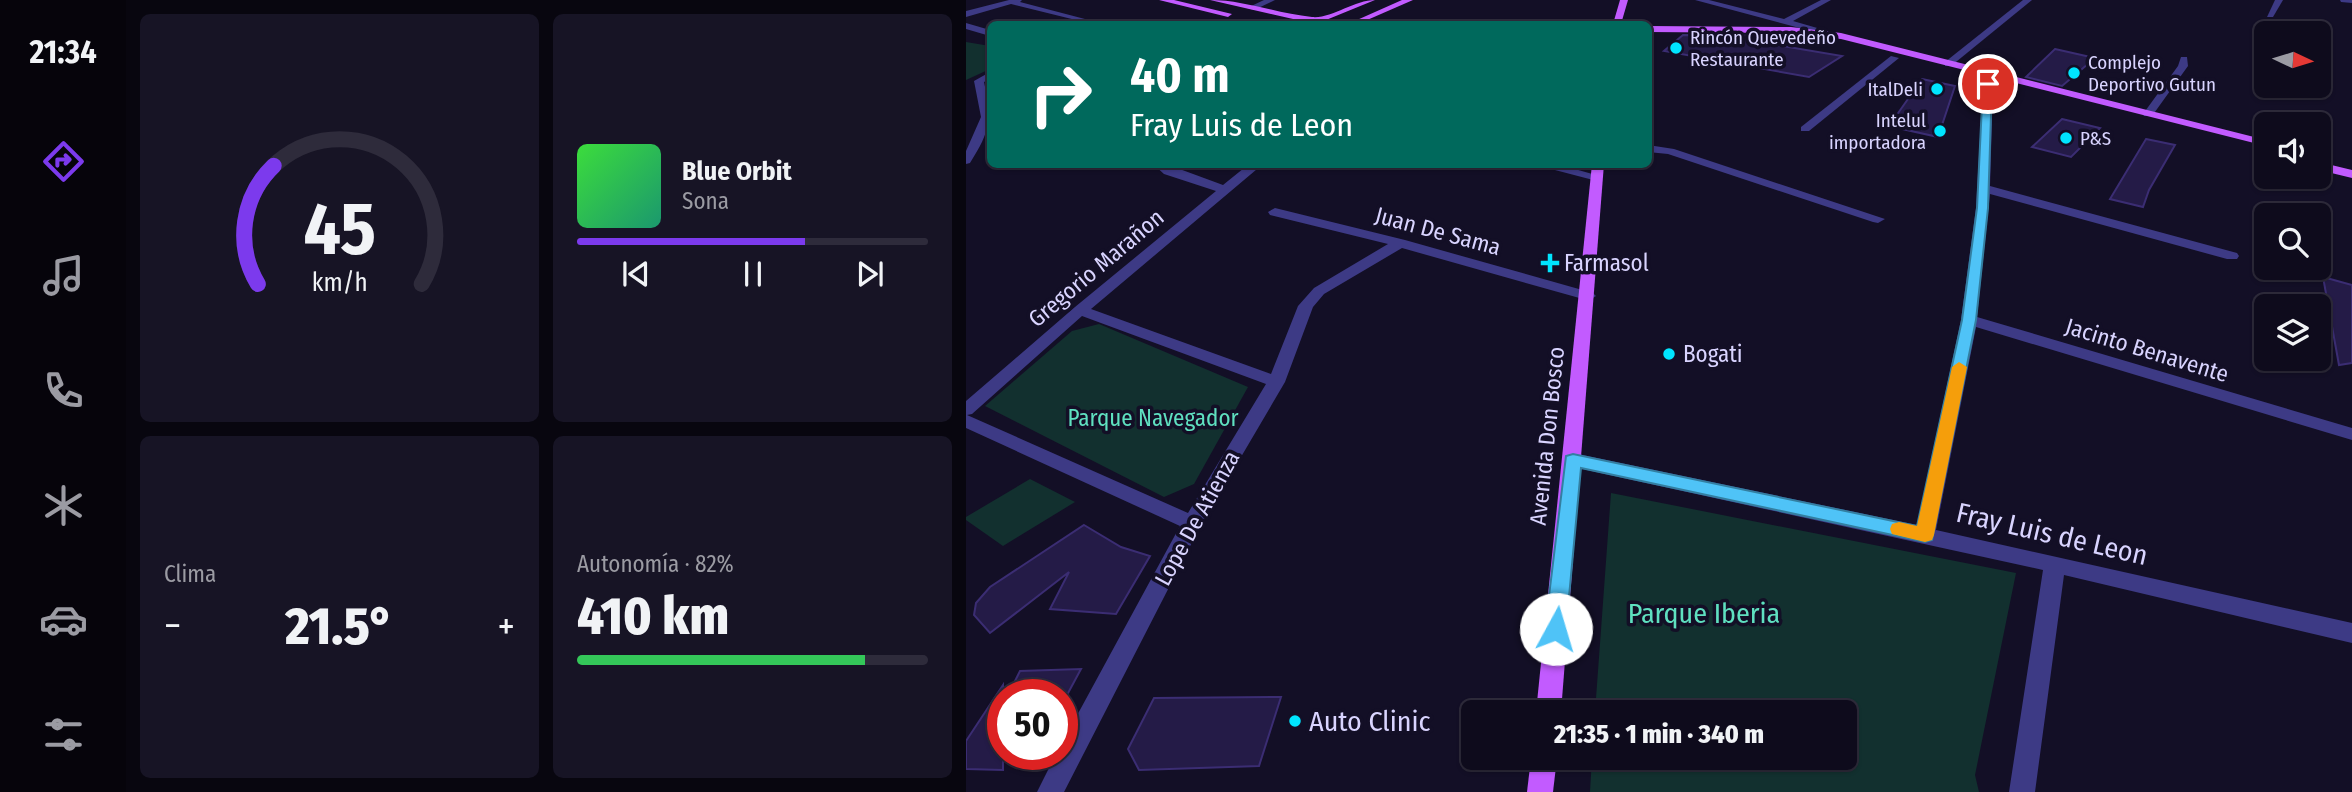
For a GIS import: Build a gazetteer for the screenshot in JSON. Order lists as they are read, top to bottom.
{
  "streets": {
    "main road": ["Avenida Don Bosco"],
    "street": [
      "Juan De Sama",
      "Gregorio Marañon",
      "Jacinto Benavente",
      "Lope De Atienza",
      "Fray Luis de Leon"
    ]
  },
  "crossings": [
    ["Juan De Sama", "Avenida Don Bosco"],
    ["Juan De Sama", "Lope De Atienza"],
    ["Avenida Don Bosco", "Fray Luis de Leon"]
  ],
  "parks": ["Parque Navegador", "Parque Iberia"],
  "places": {
    "other": [
      "Rincón Quevedeño Restaurante",
      "Complejo Deportivo Gutun",
      "ItalDeli",
      "Intelul importadora",
      "P&S",
      "Bogati",
      "Auto Clinic"
    ],
    "health": ["Farmasol"]
  },
  "north": "right",
  "page": {
    "tabs": "21:34",
    "turn": ["40 m", "Fray Luis de Leon"],
    "song": ["Blue Orbit", "Sona"],
    "tile": [
      "Clima",
      ["Autonomía · 82%", "410 km"]
    ],
    "heat": ["−", "21.5°", "+"],
    "limit": "50",
    "trip": "21:35 · 1 min · 340 m",
    "gauge": ["45", "km/h"]
  }
}
